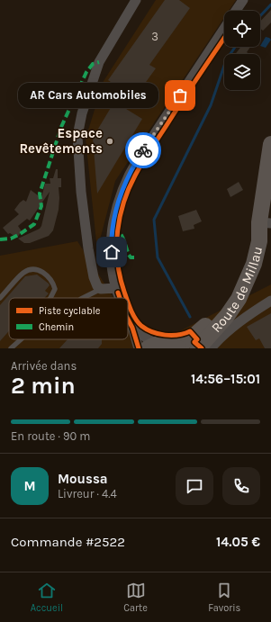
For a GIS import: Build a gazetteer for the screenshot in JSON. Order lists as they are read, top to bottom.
{
  "streets": {
    "main road": ["Route de Millau"]
  },
  "places": ["AR Cars Automobiles", "Espace Revêtements"],
  "house_numbers": ["3"],
  "legend": ["Piste cyclable", "Chemin"],
  "page": {
    "bubble": "AR Cars Automobiles",
    "heading": ["2 min", "Arrivée dans", "14:56–15:01"],
    "panel": [
      "Moussa",
      "Livreur · 4.4",
      "Commande #2522",
      "14.05 €"
    ],
    "bar": "En route · 90 m",
    "round": "M",
    "tabs": ["Accueil", "Carte", "Favoris"]
  }
}
